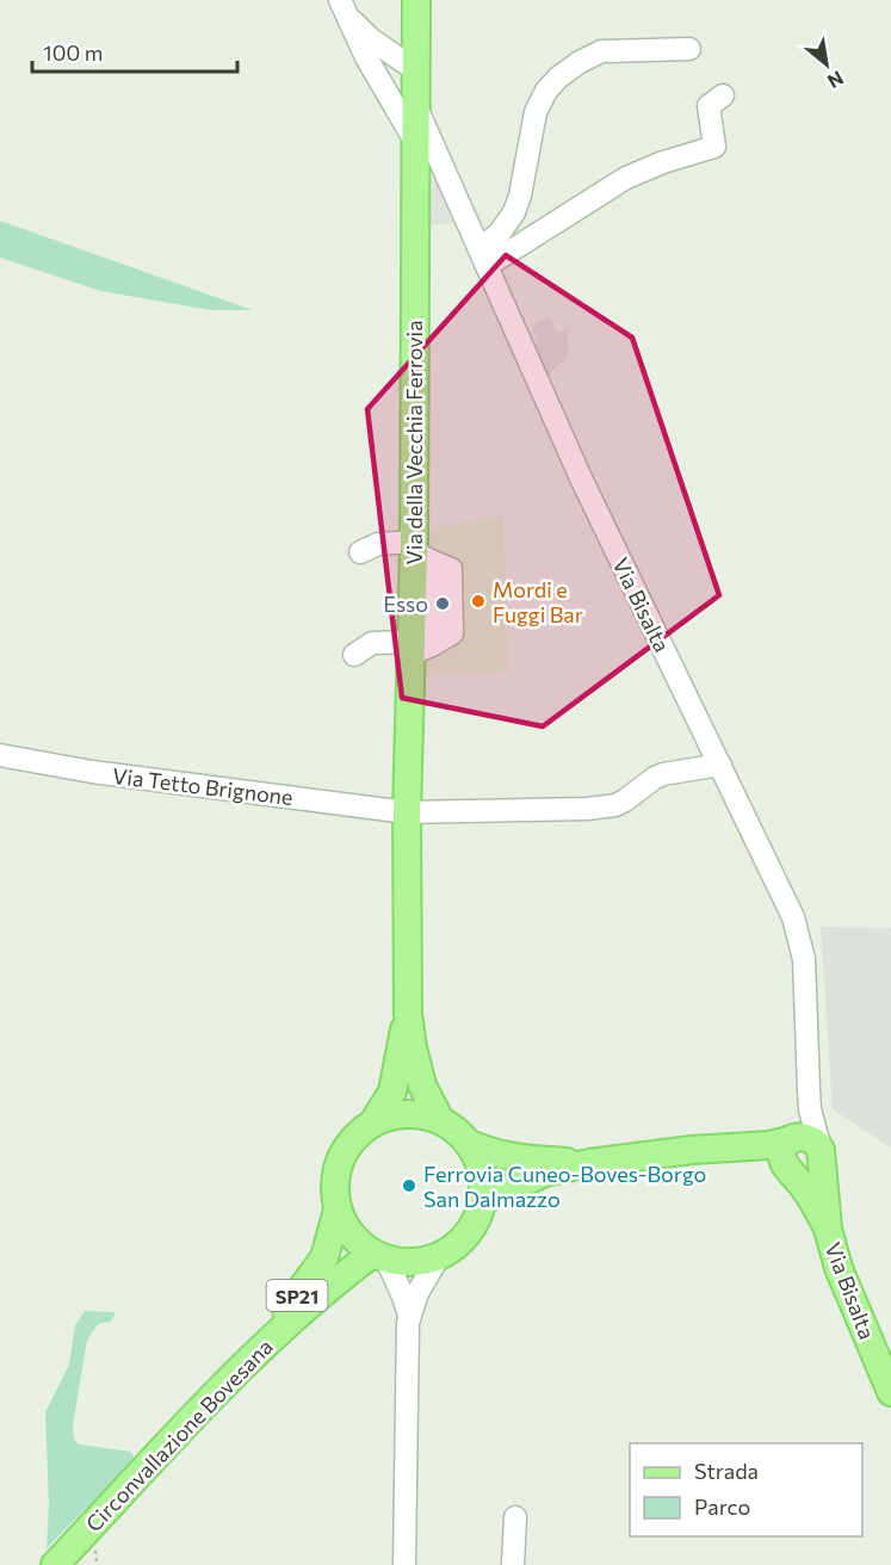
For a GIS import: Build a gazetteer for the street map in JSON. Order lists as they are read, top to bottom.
{
  "streets": {
    "main road": [
      "Via della Vecchia Ferrovia",
      "Via Bisalta",
      "SP21",
      "Circonvallazione Bovesana"
    ],
    "street": ["Via Tetto Brignone"]
  },
  "crossings": [
    ["Via della Vecchia Ferrovia", "Via Bisalta"],
    ["Via della Vecchia Ferrovia", "Via Tetto Brignone"],
    ["Via della Vecchia Ferrovia", "SP21"],
    ["Via della Vecchia Ferrovia", "Circonvallazione Bovesana"],
    ["Via Bisalta", "Via Tetto Brignone"],
    ["SP21", "Circonvallazione Bovesana"]
  ],
  "places": ["Mordi e Fuggi Bar", "Esso", "Ferrovia Cuneo-Boves-Borgo San Dalmazzo"],
  "legend": ["Strada", "Parco"],
  "scale_bar": "100 m",
  "north": "bottom right"
}
